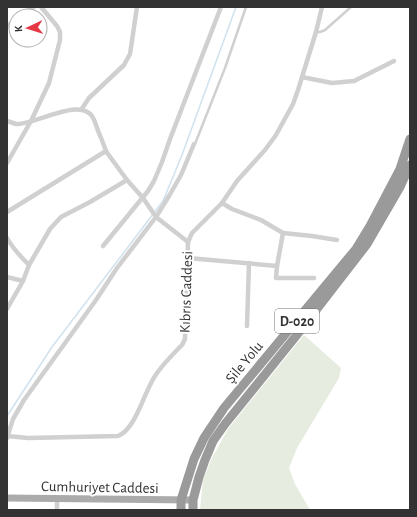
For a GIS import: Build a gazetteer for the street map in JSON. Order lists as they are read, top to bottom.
{
  "streets": {
    "highway": ["D-020", "Şile Yolu"],
    "main road": ["Cumhuriyet Caddesi"],
    "street": ["Kıbrıs Caddesi"]
  },
  "crossings": [
    ["Şile Yolu", "Cumhuriyet Caddesi"]
  ],
  "north": "left"
}
